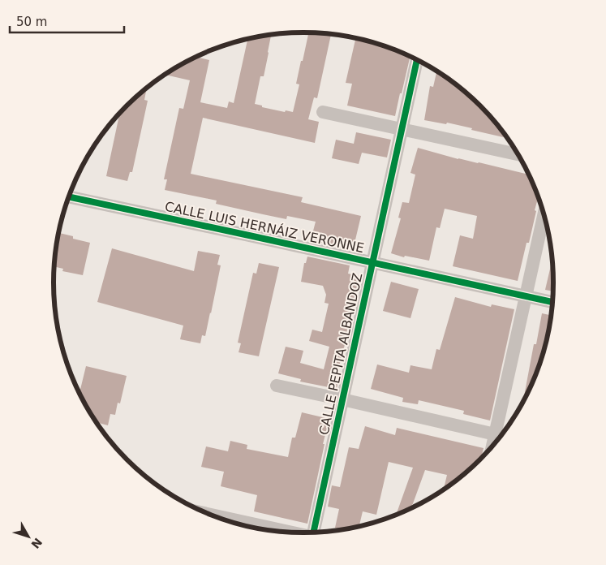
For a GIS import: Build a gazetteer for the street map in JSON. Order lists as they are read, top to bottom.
{
  "streets": {
    "street": ["CALLE LUIS HERNÁIZ VERONNE", "CALLE PEPITA ALBANDOZ"]
  },
  "crossings": [
    ["CALLE LUIS HERNÁIZ VERONNE", "CALLE PEPITA ALBANDOZ"]
  ],
  "scale_bar": "50 m",
  "north": "bottom right"
}
